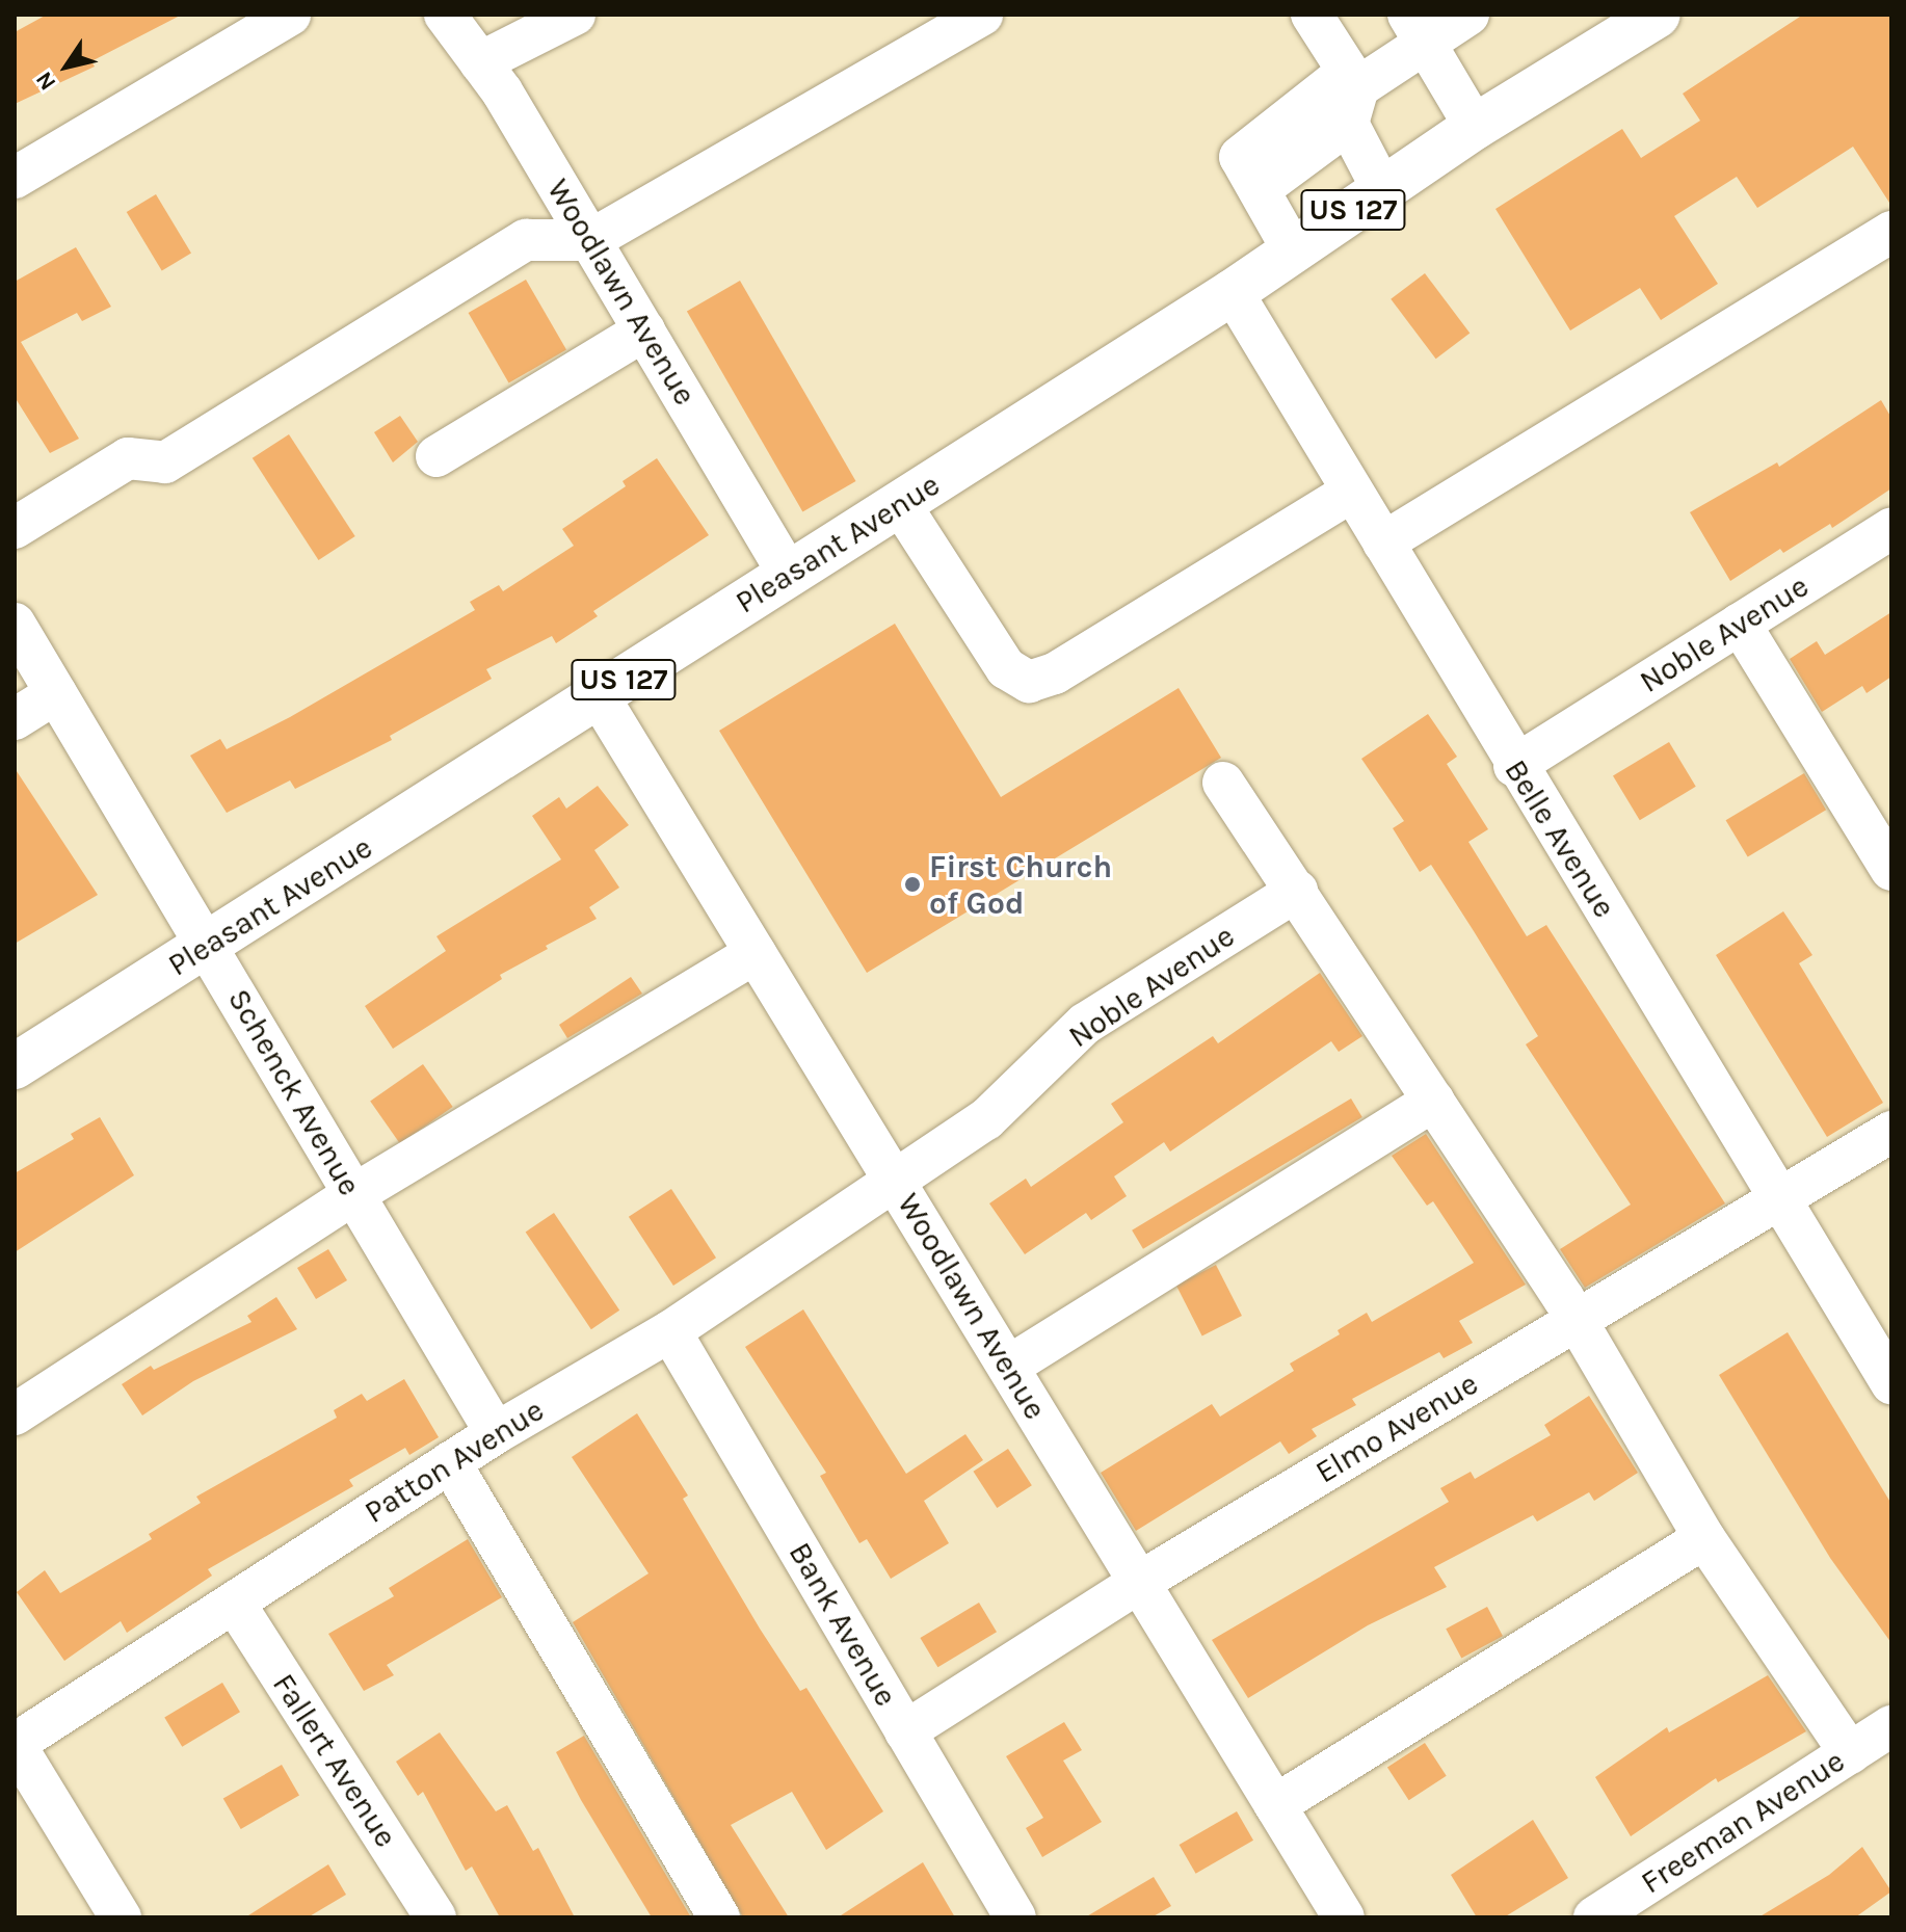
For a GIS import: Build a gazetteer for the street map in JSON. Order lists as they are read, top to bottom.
{
  "streets": {
    "main road": ["US 127", "Pleasant Avenue"],
    "street": [
      "Woodlawn Avenue",
      "Noble Avenue",
      "Belle Avenue",
      "Schenck Avenue",
      "Elmo Avenue",
      "Patton Avenue",
      "Bank Avenue",
      "Fallert Avenue",
      "Freeman Avenue"
    ]
  },
  "crossings": [
    ["Woodlawn Avenue", "Pleasant Avenue"],
    ["Woodlawn Avenue", "Noble Avenue"],
    ["Woodlawn Avenue", "Elmo Avenue"],
    ["Woodlawn Avenue", "Patton Avenue"],
    ["Pleasant Avenue", "Belle Avenue"],
    ["Pleasant Avenue", "Schenck Avenue"],
    ["Noble Avenue", "Belle Avenue"],
    ["Noble Avenue", "Patton Avenue"],
    ["Belle Avenue", "Elmo Avenue"],
    ["Schenck Avenue", "Patton Avenue"],
    ["Elmo Avenue", "Bank Avenue"],
    ["Patton Avenue", "Bank Avenue"],
    ["Patton Avenue", "Fallert Avenue"]
  ],
  "places": ["First Church of God"],
  "north": "bottom left"
}
